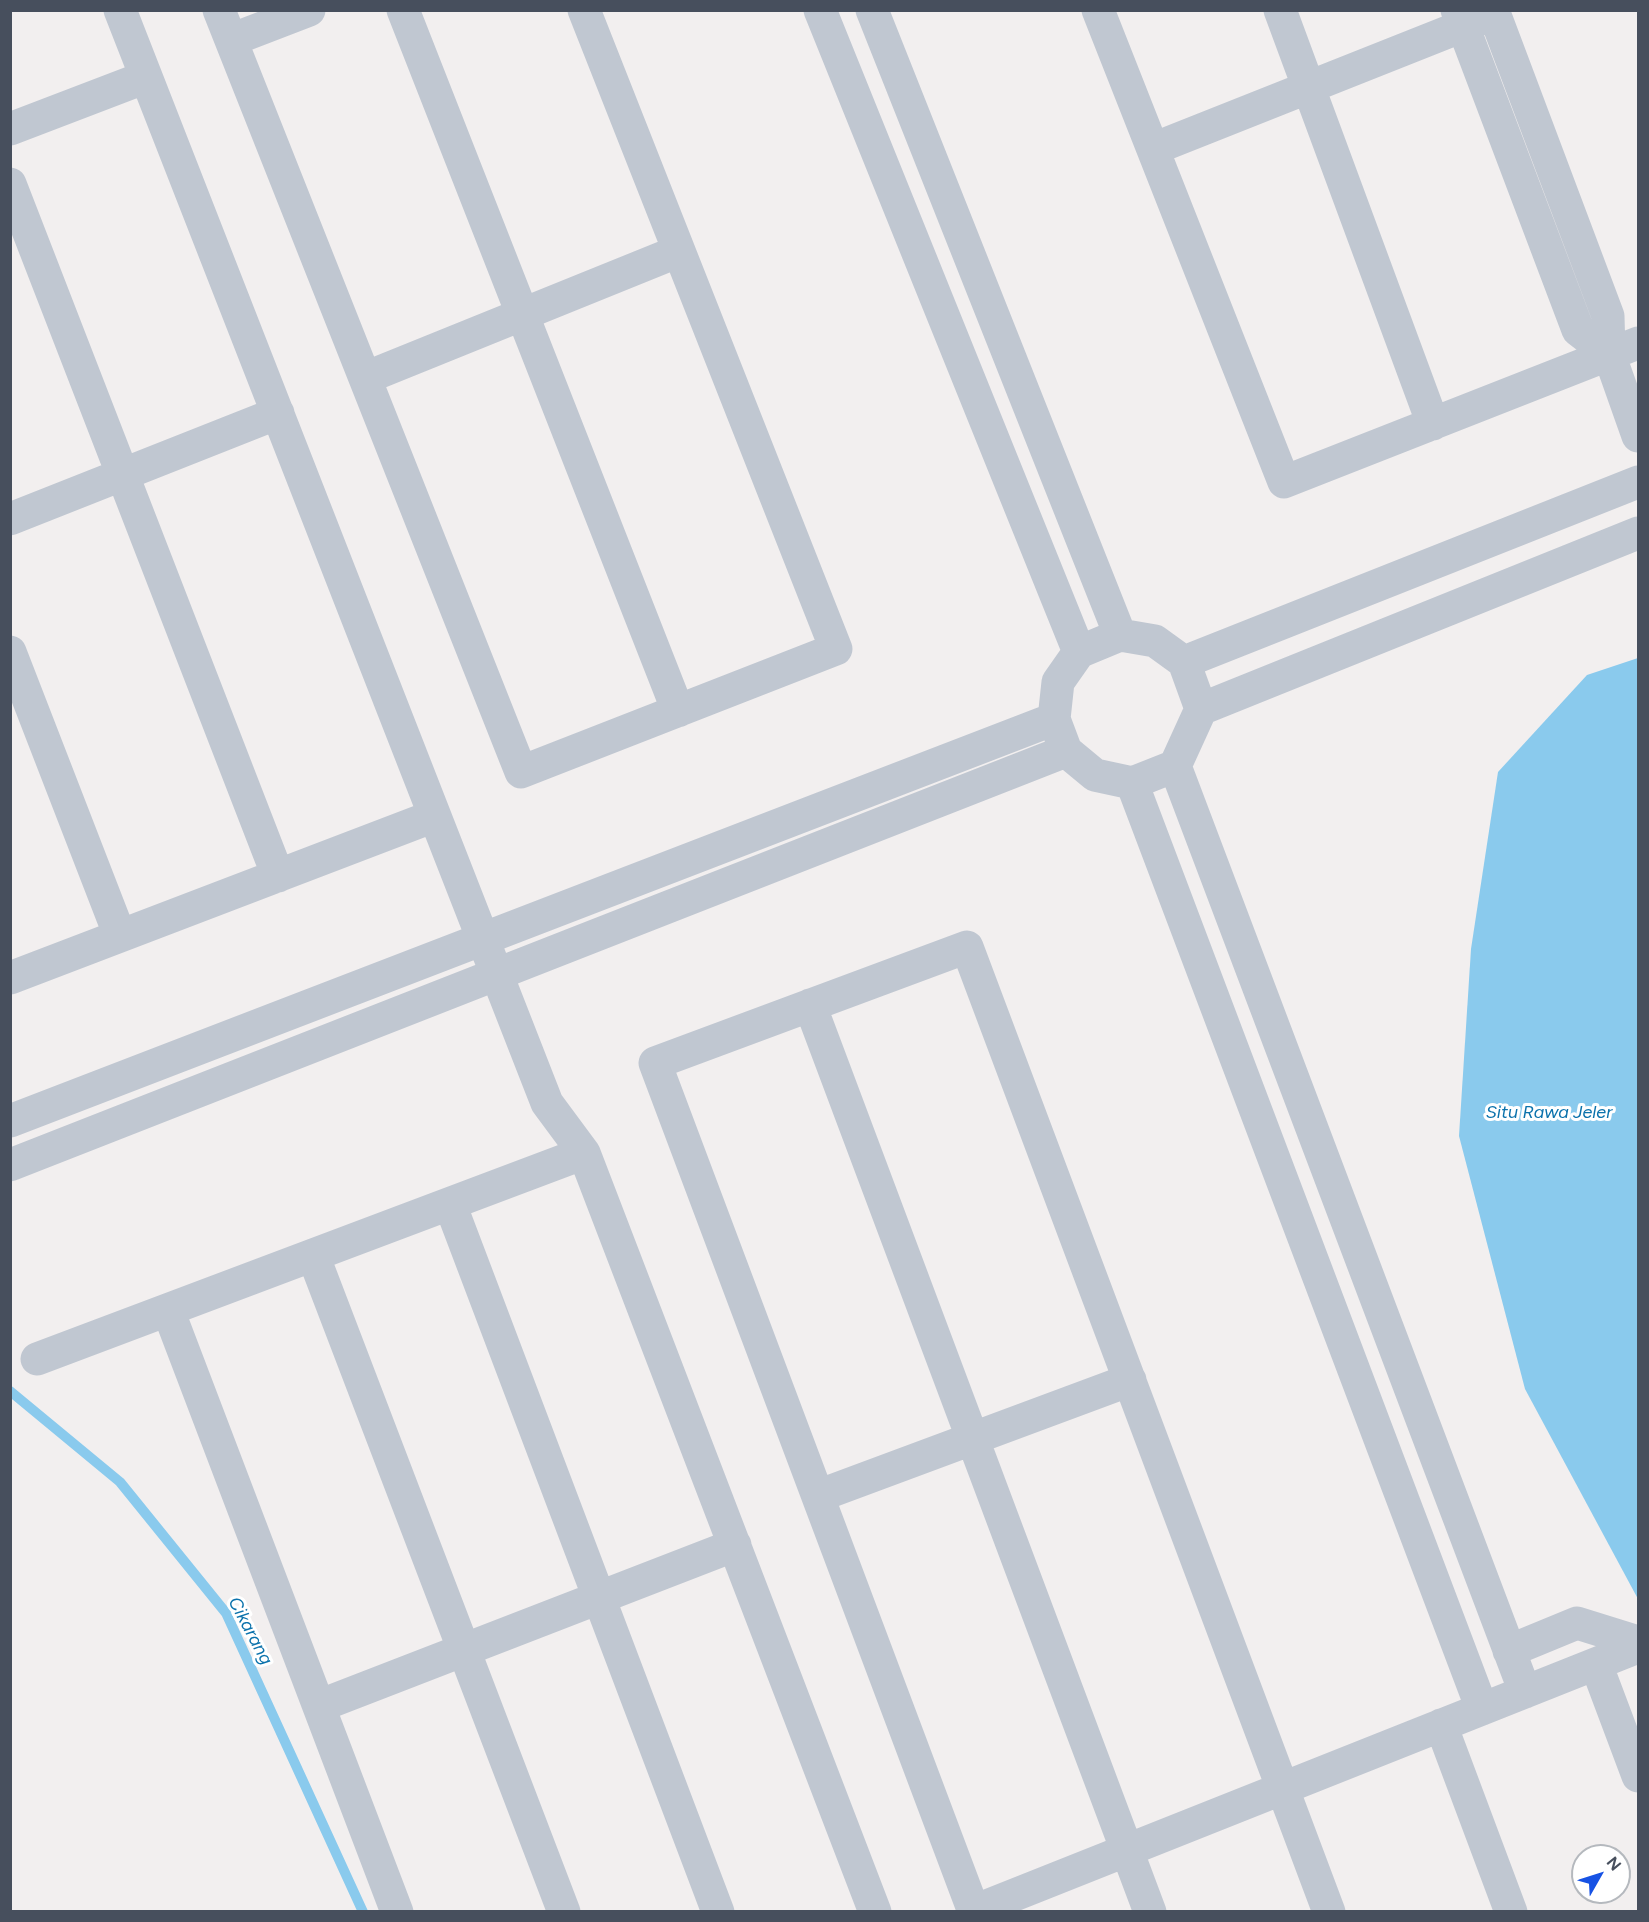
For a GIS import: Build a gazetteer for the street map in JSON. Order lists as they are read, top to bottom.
{
  "water": ["Situ Rawa Jeler", "Cikarang"],
  "north": "top right"
}
